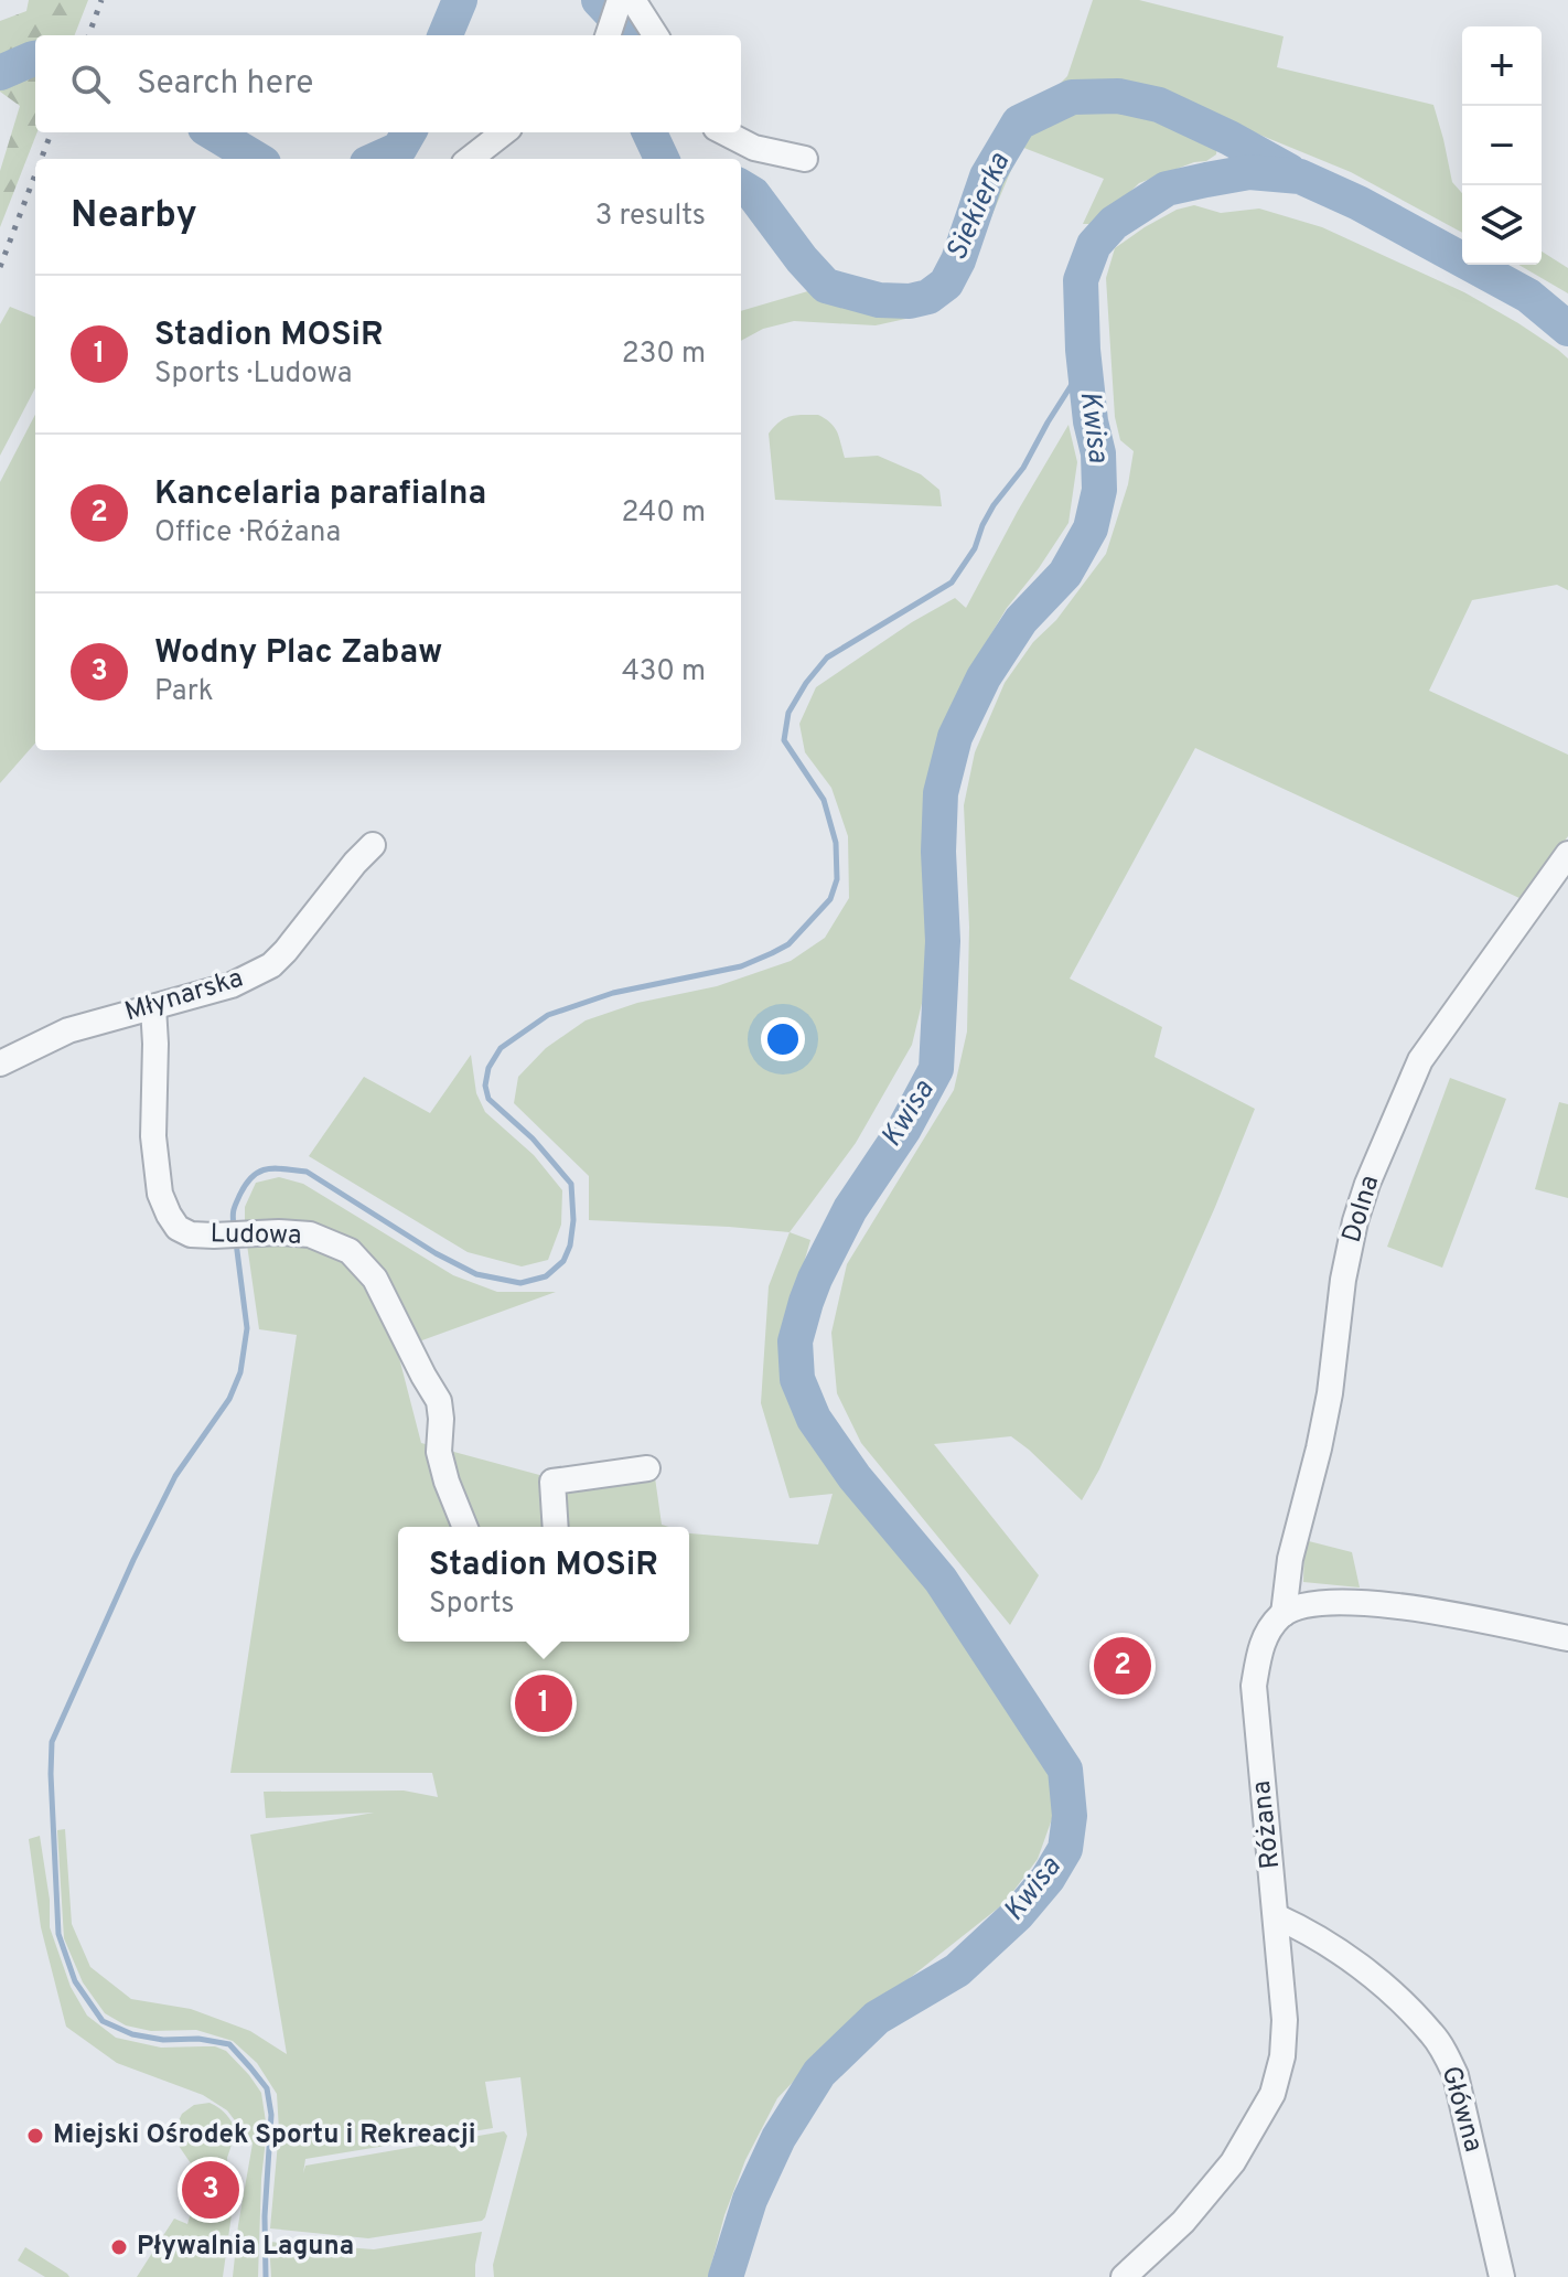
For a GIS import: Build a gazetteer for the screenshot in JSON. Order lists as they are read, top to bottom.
{
  "streets": {
    "street": [
      "Młynarska",
      "Dolna",
      "Ludowa",
      "Różana",
      "Główna"
    ]
  },
  "crossings": [
    ["Młynarska", "Ludowa"],
    ["Dolna", "Różana"],
    ["Różana", "Główna"]
  ],
  "water": ["Siekierka", "Kwisa"],
  "places": ["Miejski Ośrodek Sportu i Rekreacji", "Pływalnia Laguna"],
  "page": {
    "map_buttons": ["+", "−"],
    "search": "Search here",
    "heading": ["Nearby", "3 results"],
    "list": [
      {
        "mark": "1",
        "name": "Stadion MOSiR",
        "note": "Sports · Ludowa",
        "value": "230 m"
      },
      {
        "mark": "2",
        "name": "Kancelaria parafialna",
        "note": "Office · Różana",
        "value": "240 m"
      },
      {
        "mark": "3",
        "name": "Wodny Plac Zabaw",
        "note": "Park",
        "value": "430 m"
      }
    ],
    "popup": ["Stadion MOSiR", "Sports"],
    "pins": ["2", "1", "3"]
  }
}
